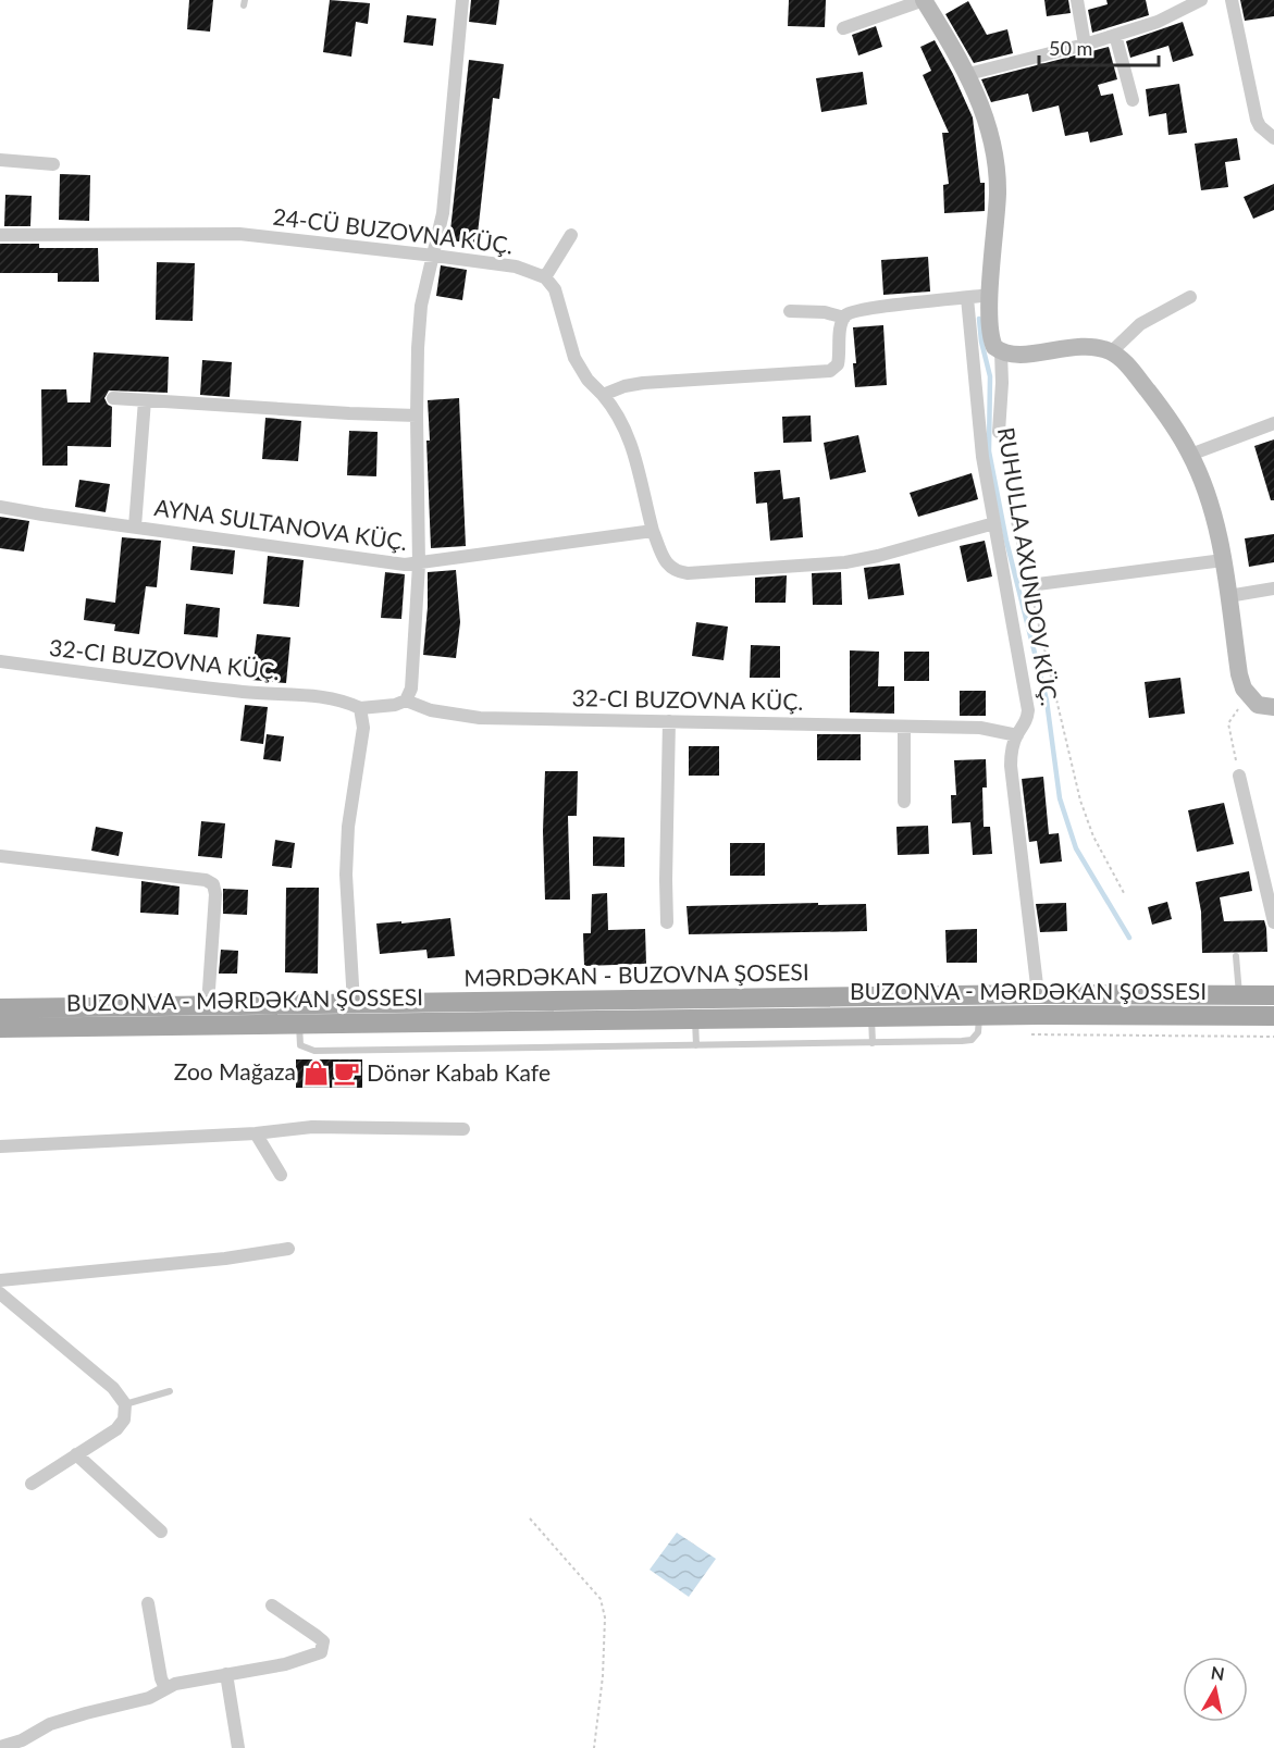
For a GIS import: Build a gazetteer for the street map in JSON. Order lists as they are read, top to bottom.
{
  "streets": {
    "main road": ["MƏRDƏKAN - BUZOVNA ŞOSESI", "BUZONVA - MƏRDƏKAN ŞOSSESI"],
    "street": [
      "24-CÜ BUZOVNA KÜÇ.",
      "AYNA SULTANOVA KÜÇ.",
      "RUHULLA AXUNDOV KÜÇ.",
      "32-CI BUZOVNA KÜÇ."
    ]
  },
  "crossings": [
    ["RUHULLA AXUNDOV KÜÇ.", "32-CI BUZOVNA KÜÇ."],
    ["RUHULLA AXUNDOV KÜÇ.", "MƏRDƏKAN - BUZOVNA ŞOSESI"]
  ],
  "places": {
    "shop": ["Zoo Mağaza"],
    "cafe": ["Dönər Kabab Kafe"]
  },
  "scale_bar": "50 m",
  "north": "top"
}
